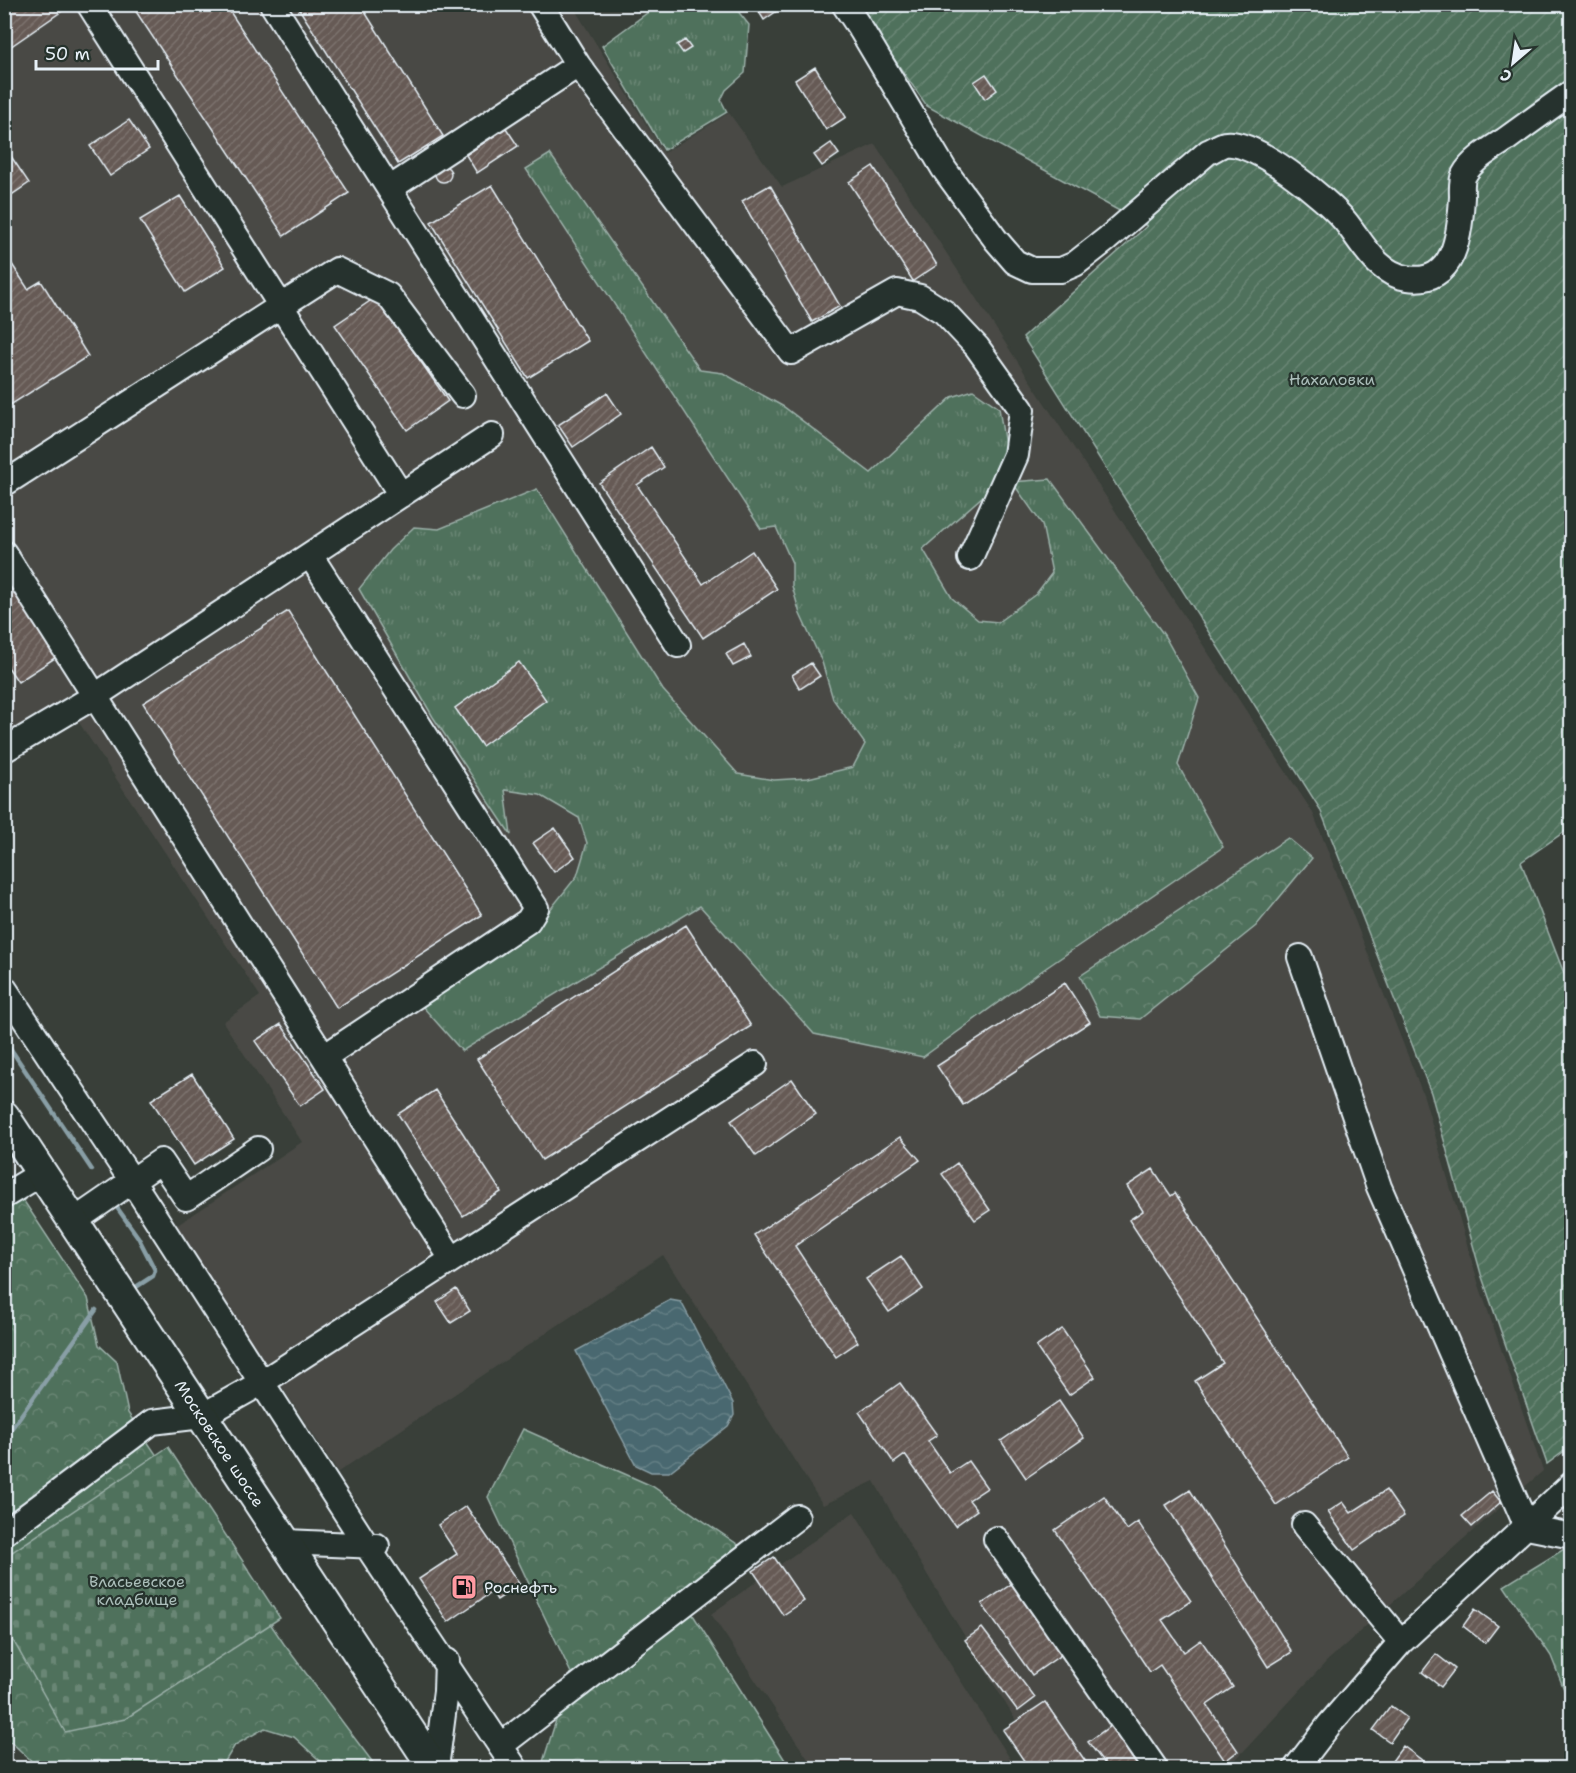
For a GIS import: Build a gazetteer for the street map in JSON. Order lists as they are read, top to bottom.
{
  "streets": {
    "main road": ["Московское шоссе"]
  },
  "parks": ["Нахаловки", "Власьевское кладбище"],
  "places": {
    "fuel station": ["Роснефть"]
  },
  "scale_bar": "50 m",
  "north": "bottom left"
}
